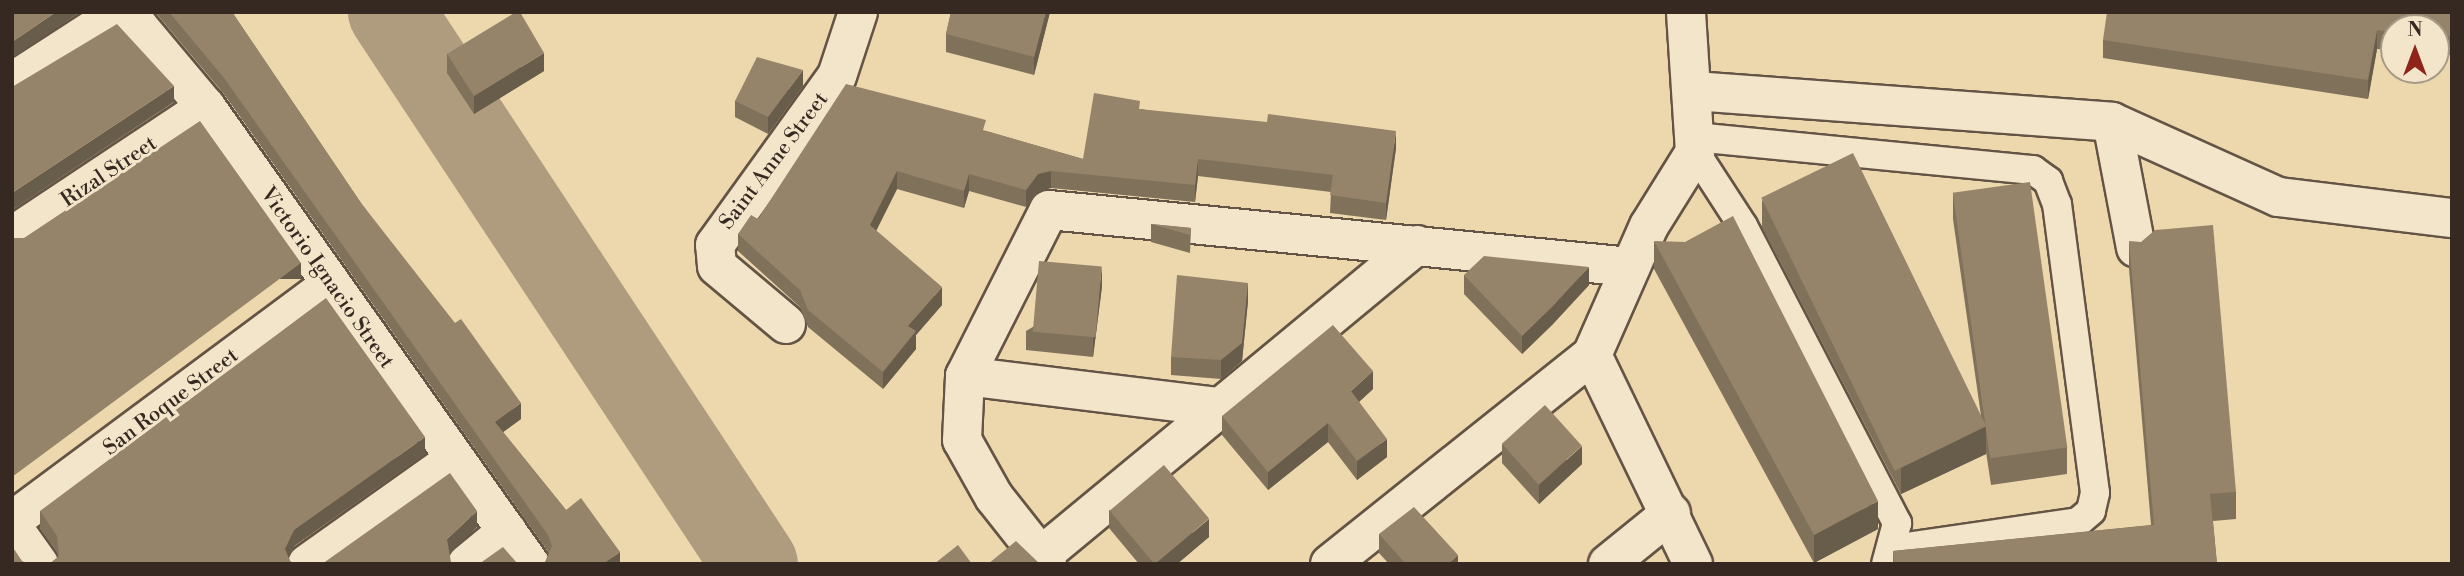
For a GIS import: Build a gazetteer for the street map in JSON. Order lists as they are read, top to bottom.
{
  "streets": {
    "street": [
      "Saint Anne Street",
      "Rizal Street",
      "Victorio Ignacio Street",
      "San Roque Street"
    ]
  },
  "crossings": [
    ["Rizal Street", "Victorio Ignacio Street"],
    ["Victorio Ignacio Street", "San Roque Street"]
  ],
  "north": "top"
}
